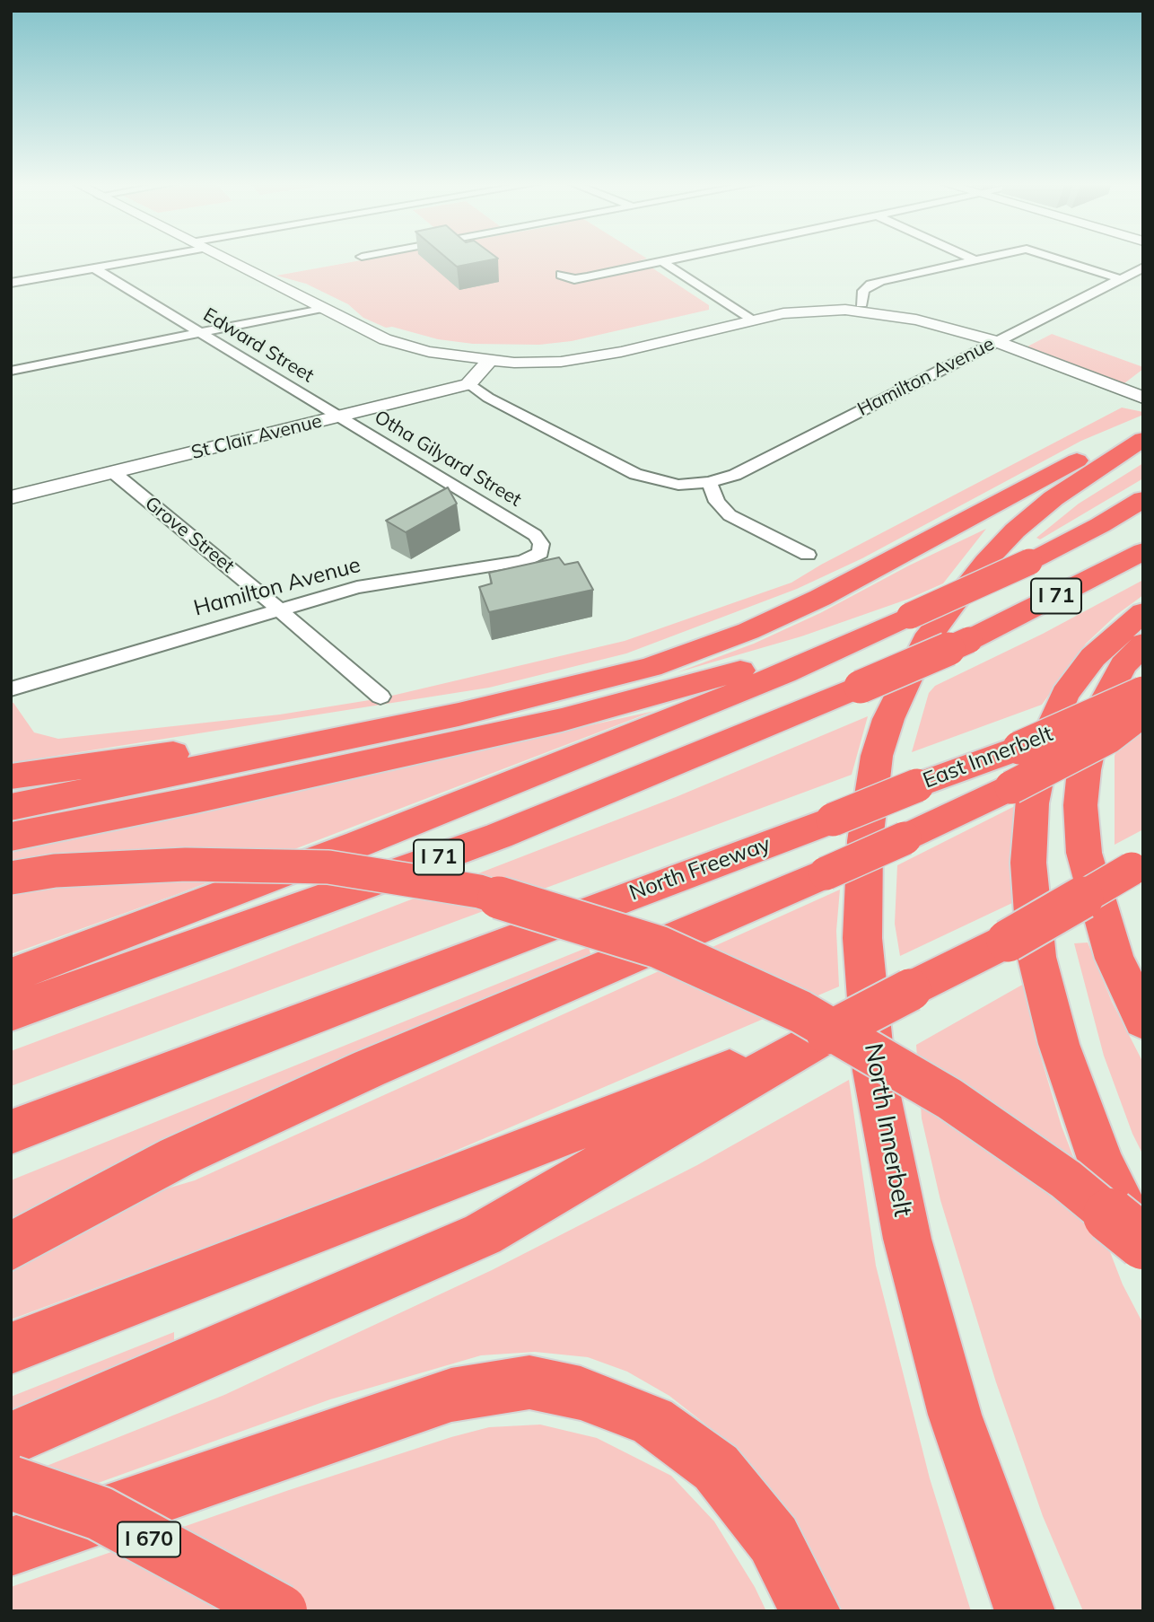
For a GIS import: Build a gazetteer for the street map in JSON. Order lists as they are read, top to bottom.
{
  "streets": {
    "highway": [
      "I 71",
      "East Innerbelt",
      "North Freeway",
      "North Innerbelt",
      "I 670"
    ],
    "street": [
      "Edward Street",
      "Hamilton Avenue",
      "St Clair Avenue",
      "Otha Gilyard Street",
      "Grove Street"
    ]
  },
  "crossings": [
    ["Edward Street", "St Clair Avenue"],
    ["Edward Street", "Otha Gilyard Street"],
    ["Hamilton Avenue", "St Clair Avenue"],
    ["Hamilton Avenue", "Otha Gilyard Street"],
    ["Hamilton Avenue", "Grove Street"],
    ["St Clair Avenue", "Otha Gilyard Street"],
    ["St Clair Avenue", "Grove Street"],
    ["East Innerbelt", "North Freeway"]
  ]
}
